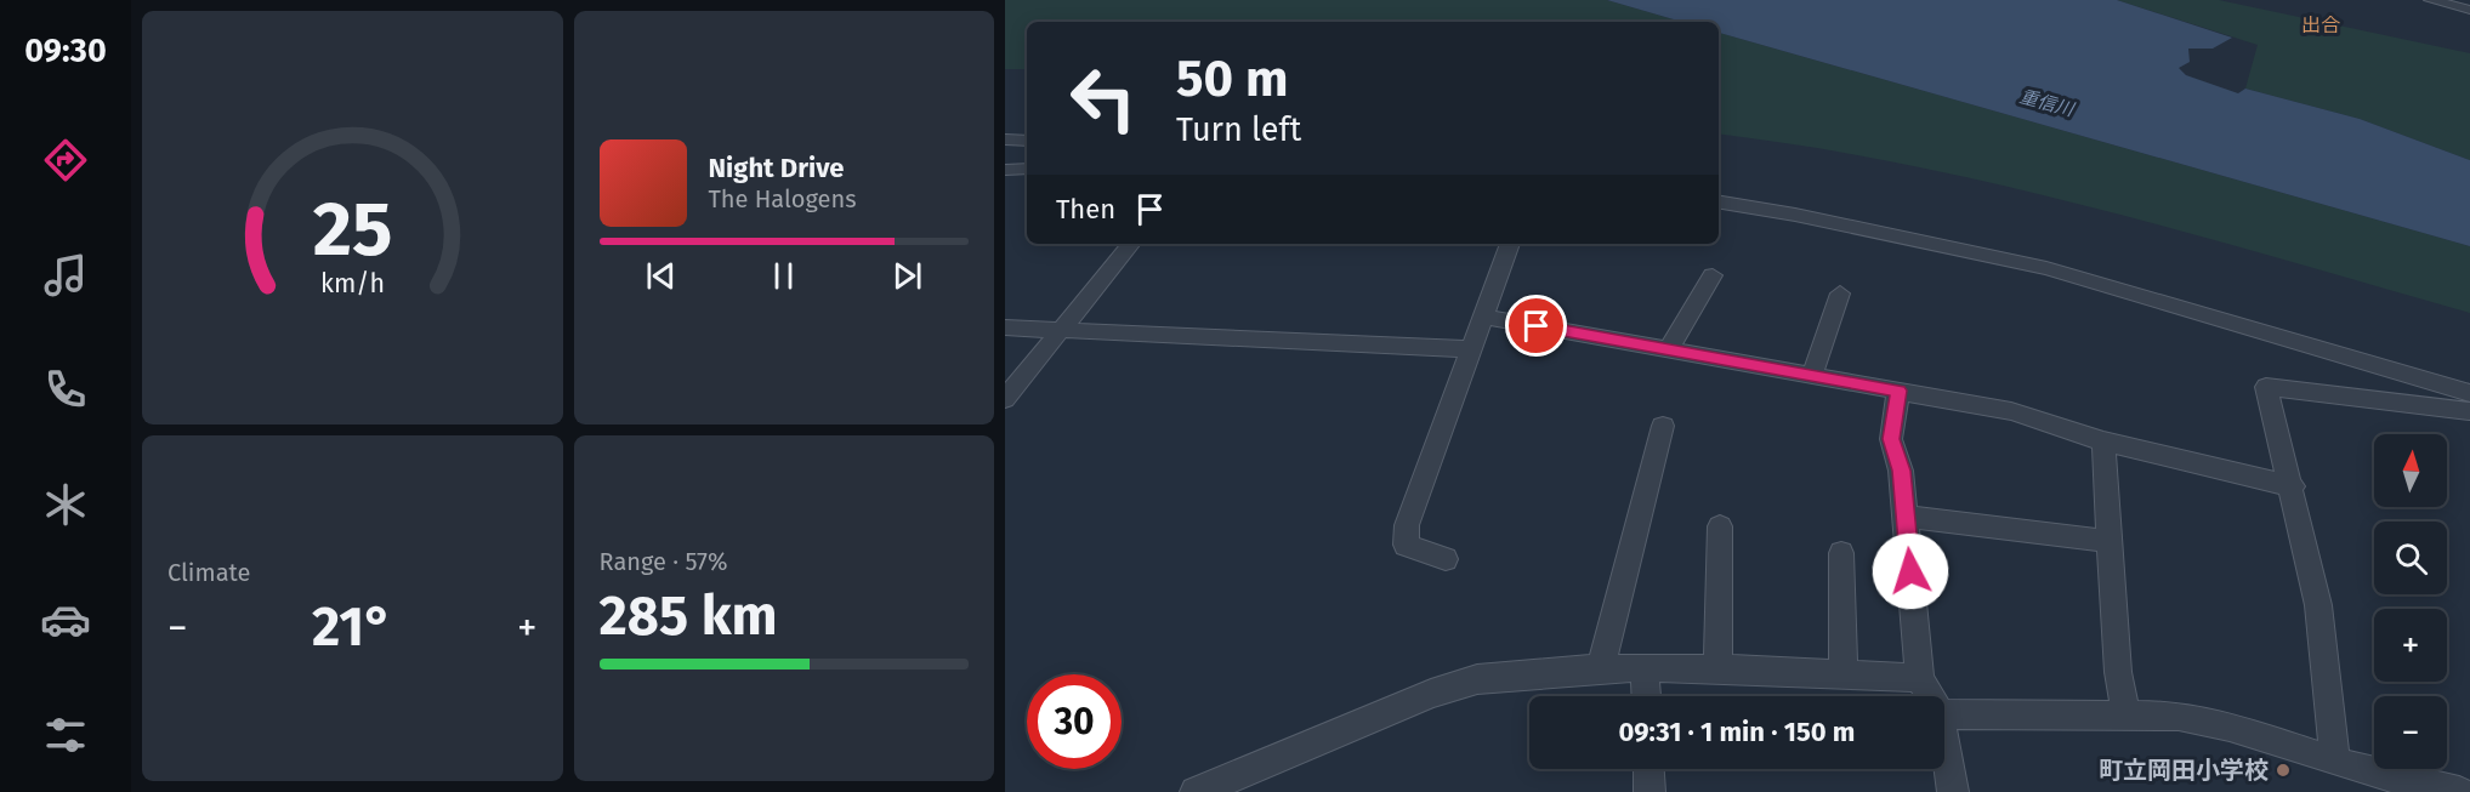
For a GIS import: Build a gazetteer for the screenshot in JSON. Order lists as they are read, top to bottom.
{
  "districts": ["出合"],
  "water": ["重信川"],
  "places": ["町立岡田小学校"],
  "north": "top",
  "page": {
    "tabs": "09:30",
    "turn": ["50 m", "Turn left"],
    "song": ["Night Drive", "The Halogens"],
    "then": "Then",
    "map_buttons": ["+", "−"],
    "tile": [
      "Climate",
      ["Range · 57%", "285 km"]
    ],
    "heat": ["−", "21°", "+"],
    "limit": "30",
    "trip": "09:31 · 1 min · 150 m",
    "gauge": ["25", "km/h"]
  }
}
